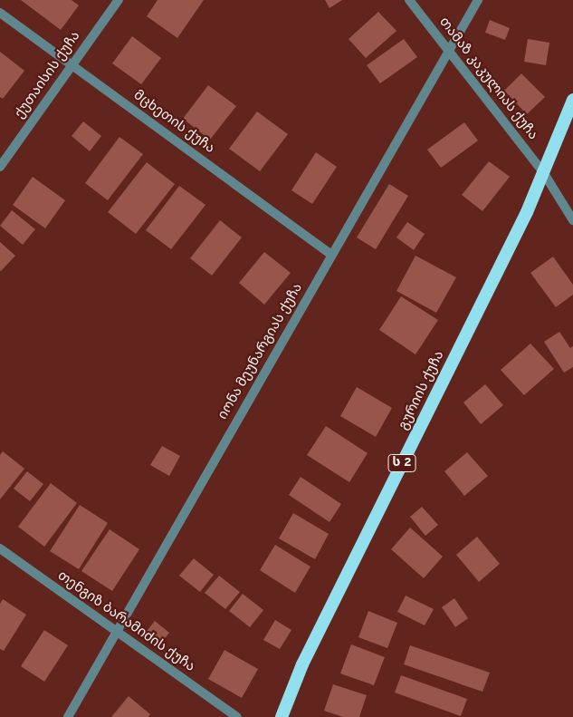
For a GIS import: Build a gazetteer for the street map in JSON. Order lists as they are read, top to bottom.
{
  "streets": {
    "highway": ["გურიის ქუჩა", "ს 2"],
    "street": [
      "ქუთაისის ქუჩა",
      "თამაზ კაკულიას ქუჩა",
      "მცხეთის ქუჩა",
      "იონა მეუნარგიას ქუჩა",
      "თენგიზ ბარამიძის ქუჩა"
    ]
  },
  "crossings": [
    ["ქუთაისის ქუჩა", "მცხეთის ქუჩა"],
    ["თამაზ კაკულიას ქუჩა", "იონა მეუნარგიას ქუჩა"],
    ["თამაზ კაკულიას ქუჩა", "გურიის ქუჩა"],
    ["მცხეთის ქუჩა", "იონა მეუნარგიას ქუჩა"],
    ["იონა მეუნარგიას ქუჩა", "თენგიზ ბარამიძის ქუჩა"]
  ]
}
